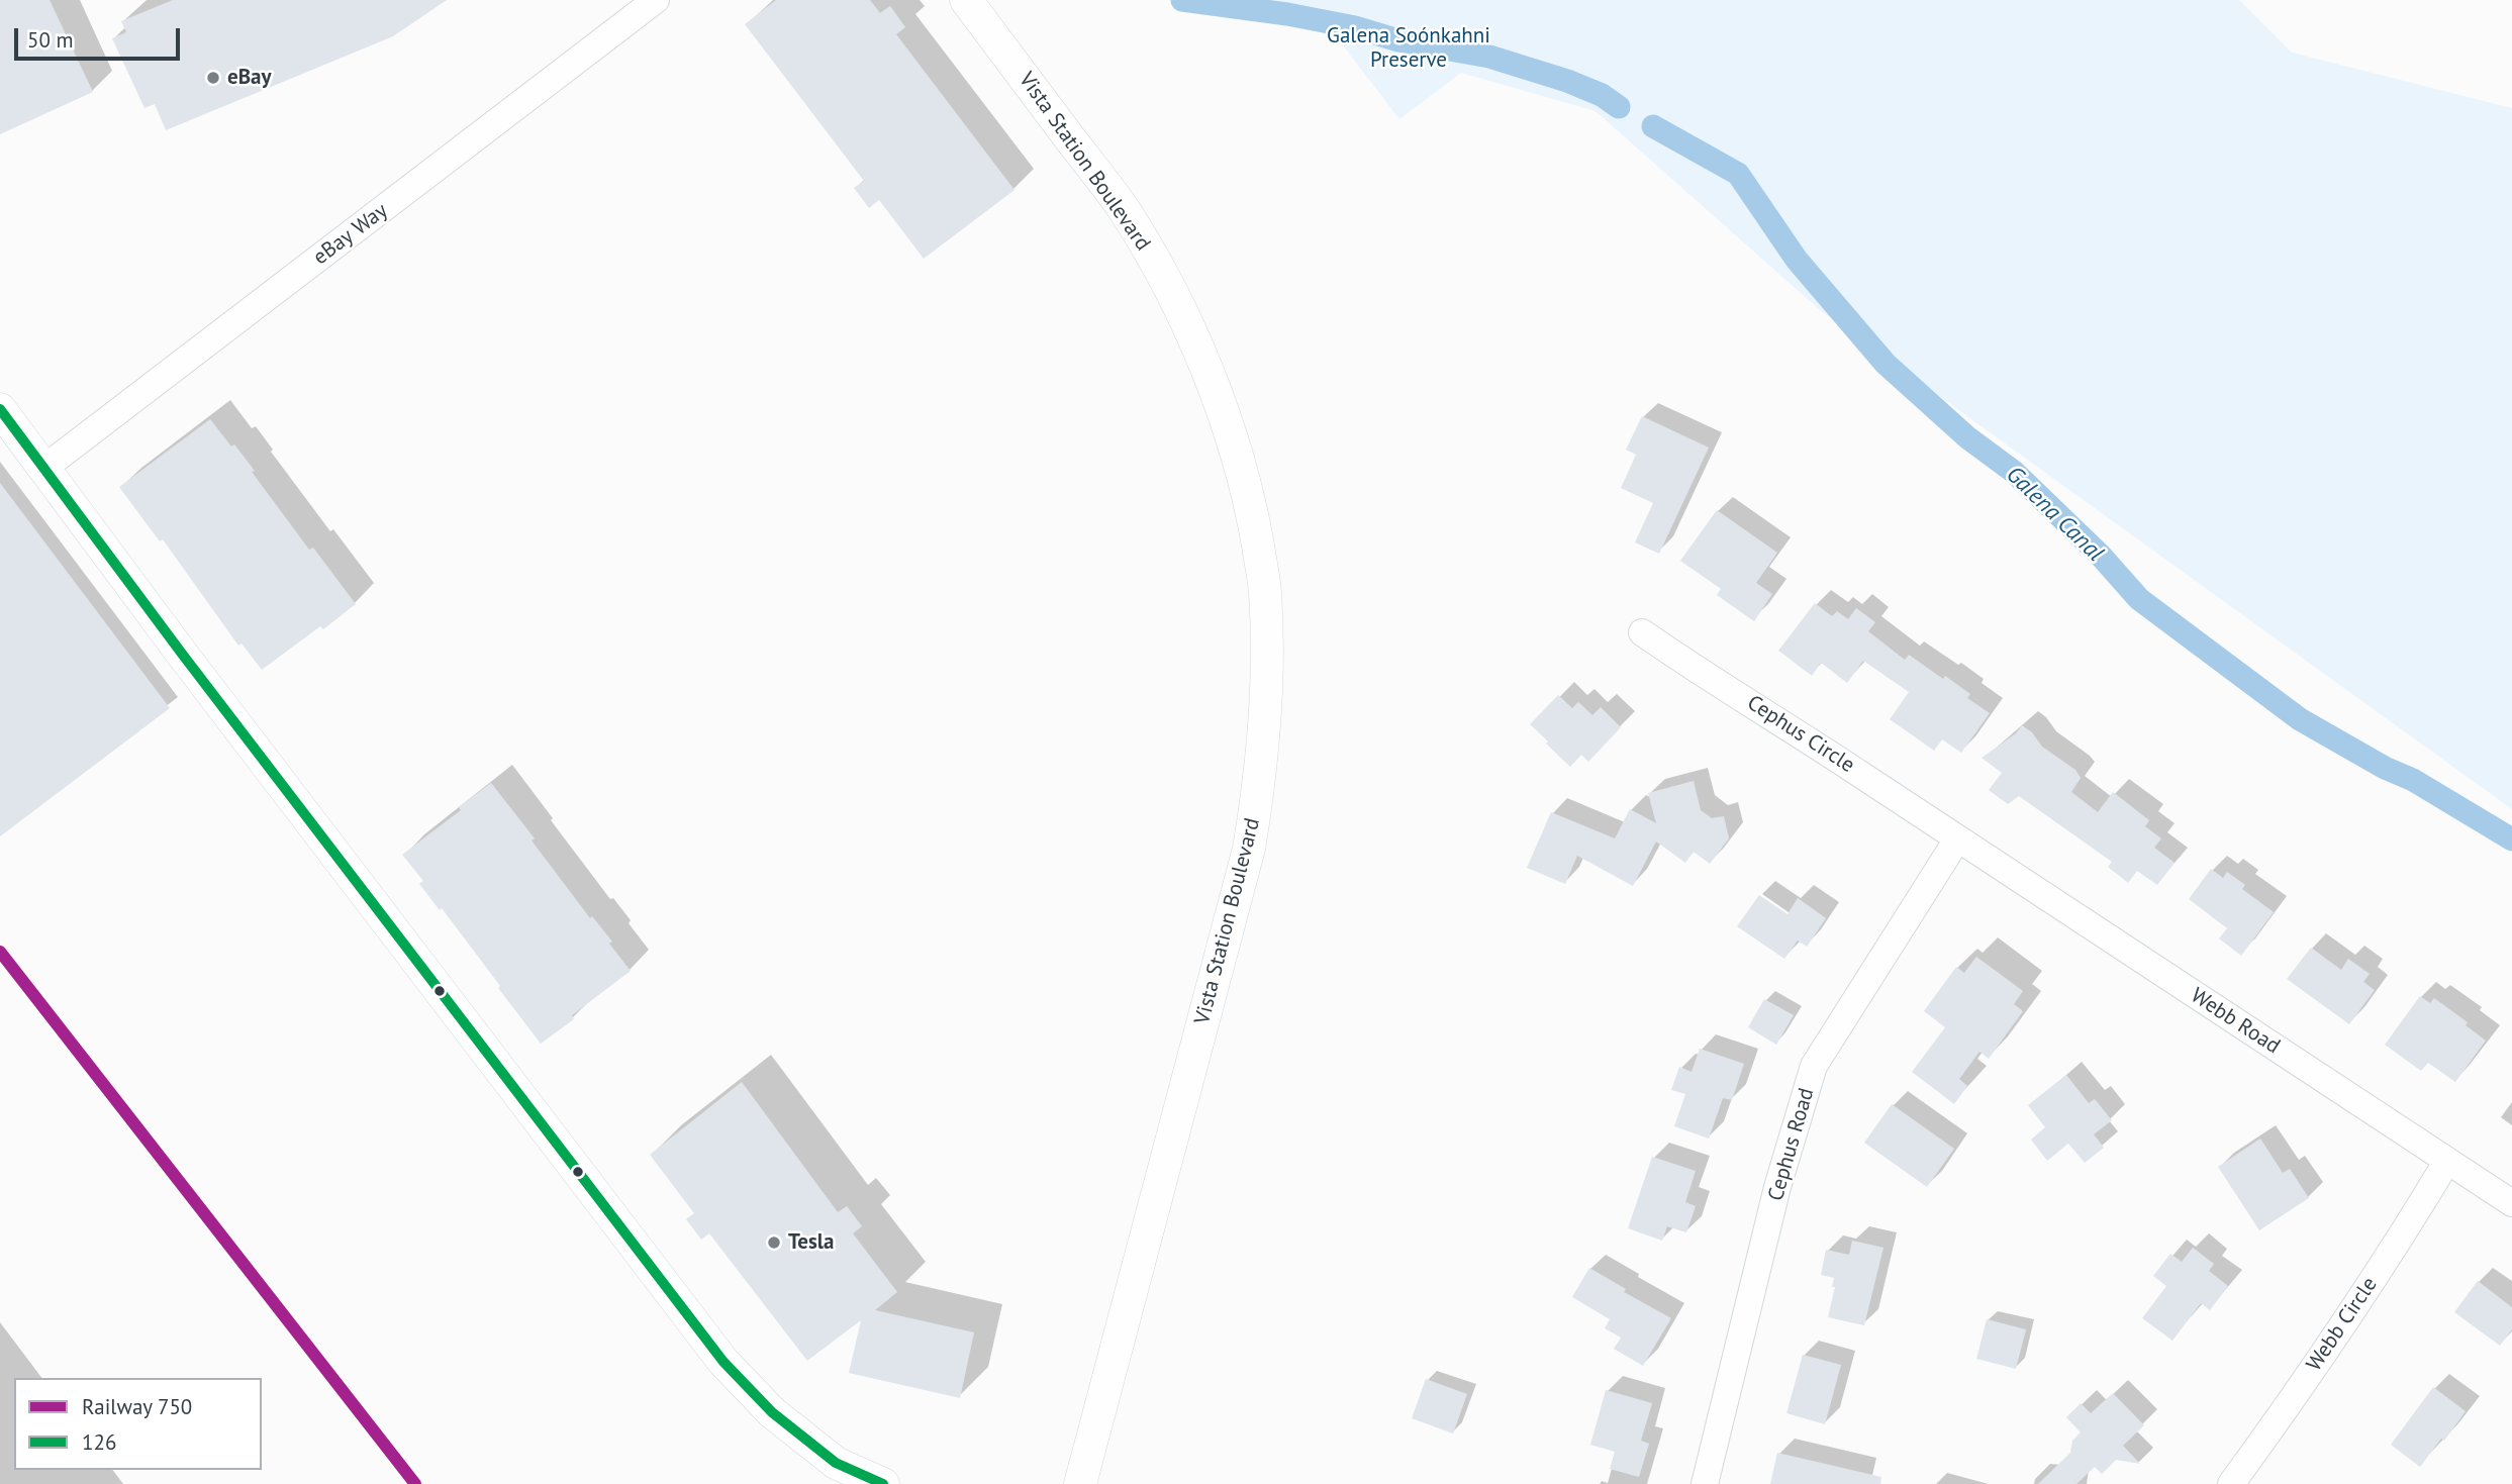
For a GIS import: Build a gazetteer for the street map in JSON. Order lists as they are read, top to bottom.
{
  "streets": {
    "street": [
      "Vista Station Boulevard",
      "eBay Way",
      "Cephus Circle",
      "Webb Road",
      "Cephus Road",
      "Webb Circle"
    ]
  },
  "crossings": [
    ["Cephus Circle", "Webb Road"],
    ["Cephus Circle", "Cephus Road"],
    ["Webb Road", "Cephus Road"],
    ["Webb Road", "Webb Circle"]
  ],
  "water": ["Galena Canal"],
  "parks": ["Galena Soónkahni Preserve"],
  "places": ["eBay", "Tesla"],
  "lines": ["transit line 126", "rail line 750"],
  "legend": ["Railway 750", "126"],
  "scale_bar": "50 m"
}
